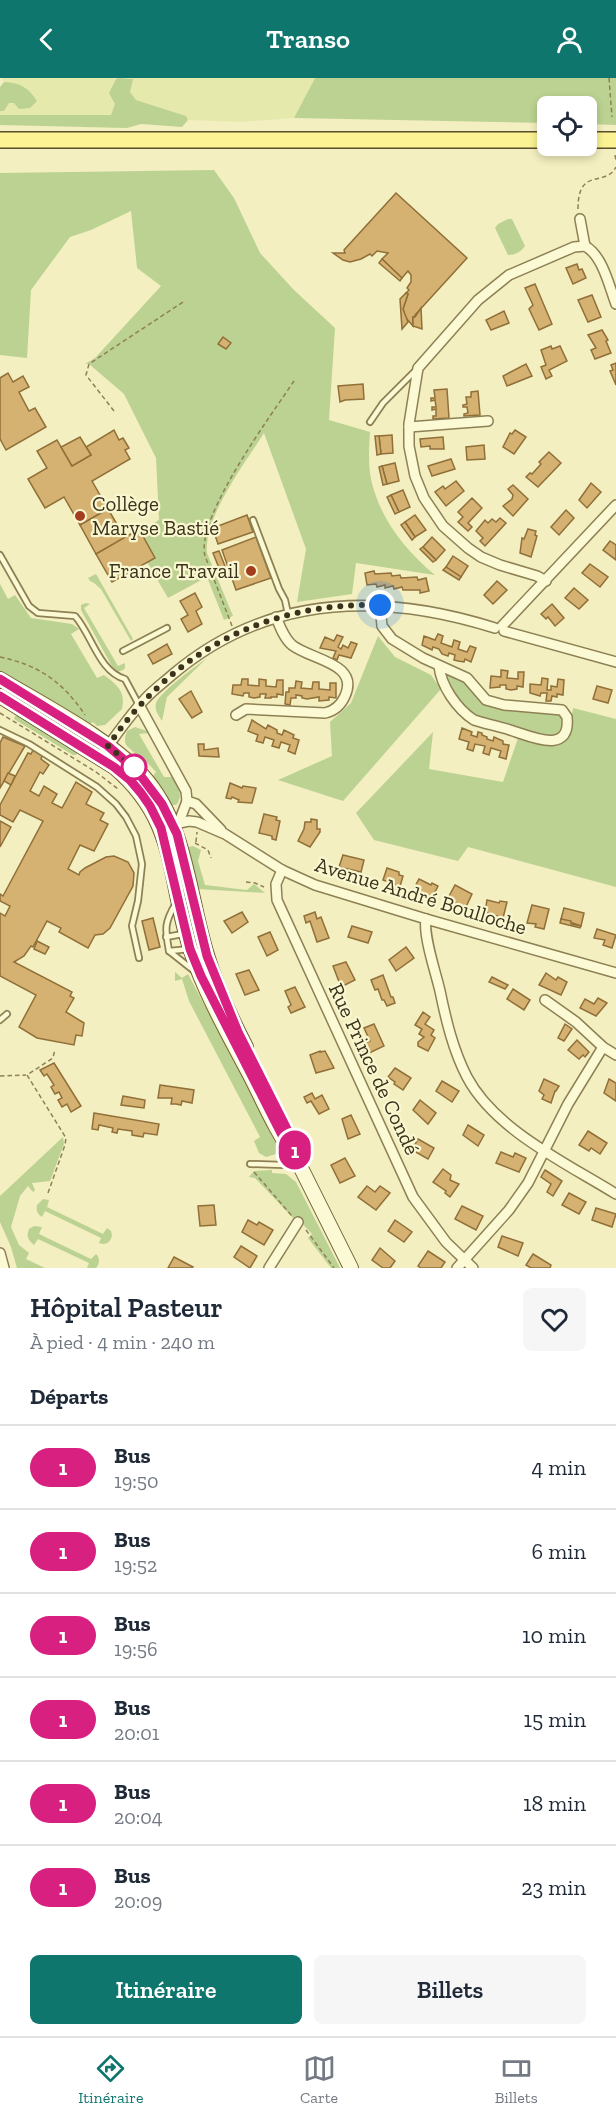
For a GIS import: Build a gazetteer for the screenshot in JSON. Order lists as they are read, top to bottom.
{
  "streets": {
    "street": ["Avenue André Boulloche", "Rue Prince de Condé"]
  },
  "crossings": [
    ["Avenue André Boulloche", "Rue Prince de Condé"]
  ],
  "places": ["Collège Maryse Bastié", "France Travail"],
  "lines": ["bus line 1"],
  "page": {
    "header": "Transo",
    "on_map": "1",
    "heading": [
      ["Hôpital Pasteur", "À pied · 4 min · 240 m"],
      "Départs"
    ],
    "list": [
      {
        "mark": "1",
        "name": "Bus",
        "note": "19:50",
        "value": "4 min"
      },
      {
        "mark": "1",
        "name": "Bus",
        "note": "19:52",
        "value": "6 min"
      },
      {
        "mark": "1",
        "name": "Bus",
        "note": "19:56",
        "value": "10 min"
      },
      {
        "mark": "1",
        "name": "Bus",
        "note": "20:01",
        "value": "15 min"
      },
      {
        "mark": "1",
        "name": "Bus",
        "note": "20:04",
        "value": "18 min"
      },
      {
        "mark": "1",
        "name": "Bus",
        "note": "20:09",
        "value": "23 min"
      }
    ],
    "buttons": ["Itinéraire", "Billets"],
    "tabs": ["Itinéraire", "Carte", "Billets"]
  }
}
